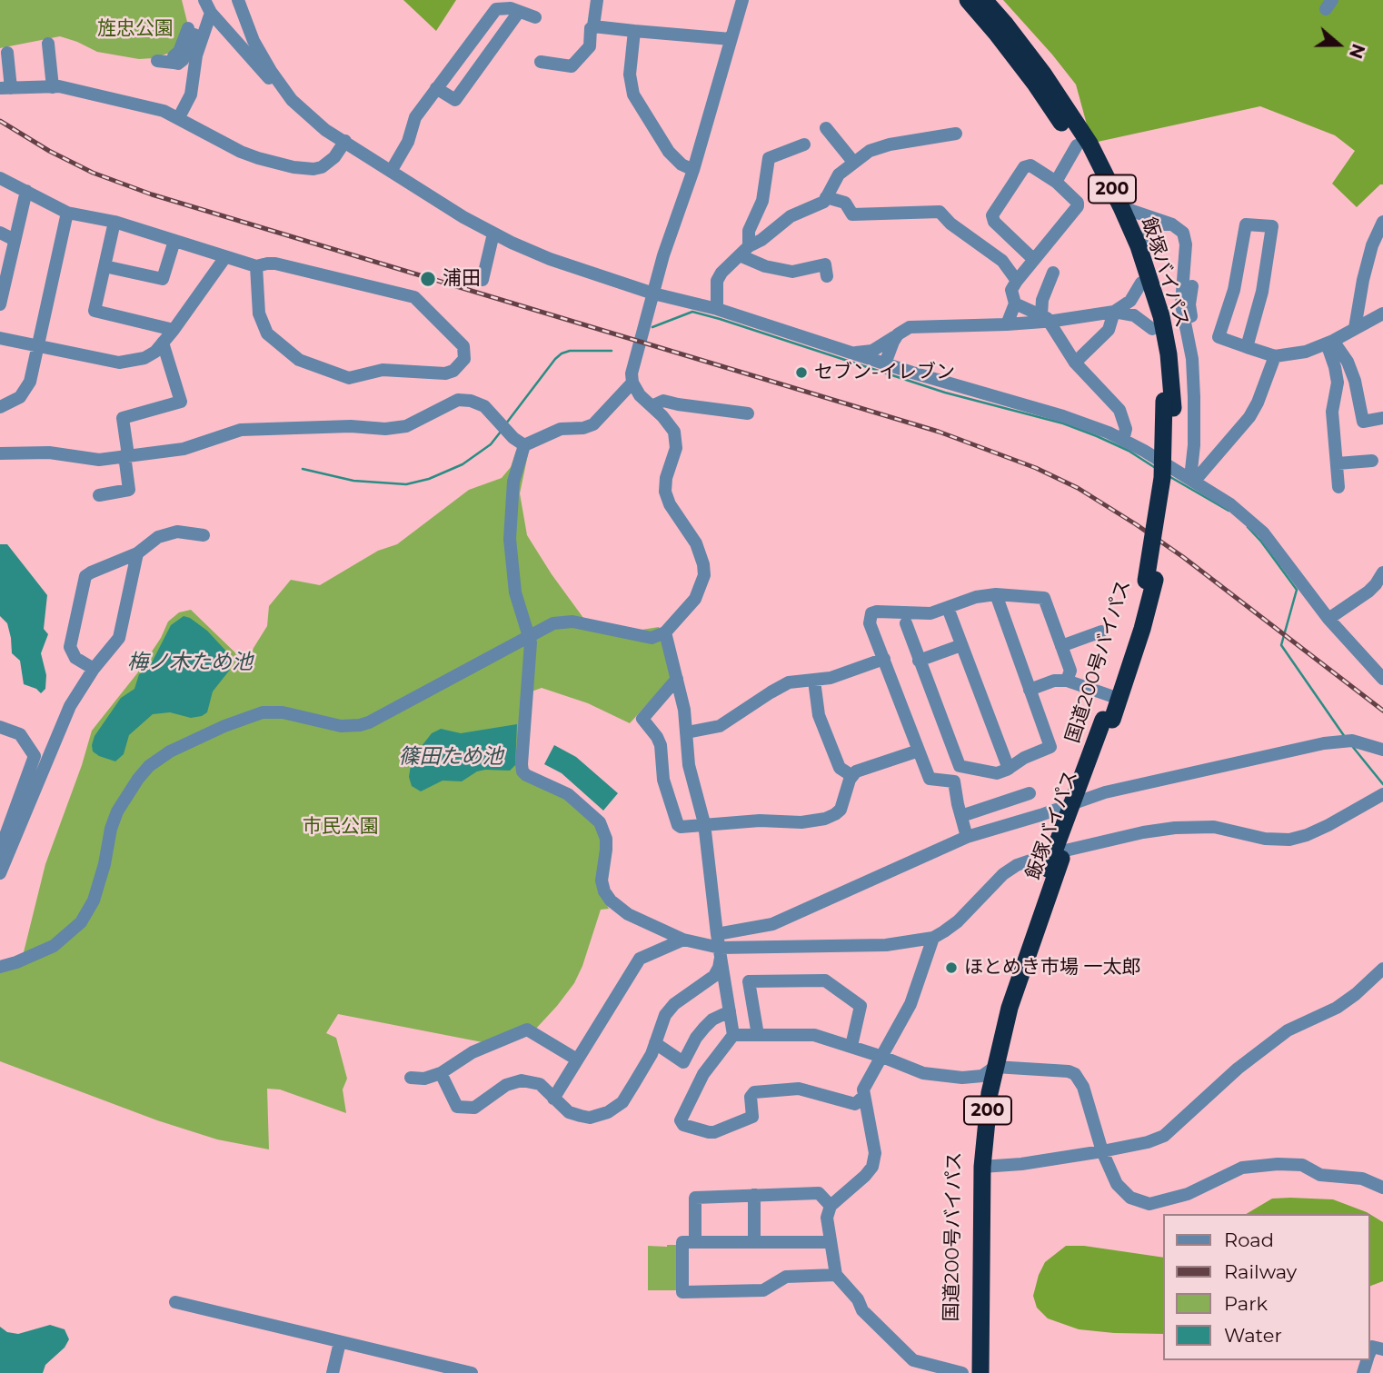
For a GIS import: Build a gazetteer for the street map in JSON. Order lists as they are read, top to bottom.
{
  "streets": {
    "highway": ["200", "飯塚バイパス", "国道200号バイパス"]
  },
  "crossings": [
    ["200", "国道200号バイパス"],
    ["飯塚バイパス", "国道200号バイパス"]
  ],
  "water": ["梅ノ木ため池", "篠田ため池"],
  "parks": ["旌忠公園", "市民公園"],
  "places": ["浦田", "セブン-イレブン", "ほとめき市場 一太郎"],
  "legend": [
    "Road",
    "Railway",
    "Park",
    "Water"
  ],
  "north": "right"
}
